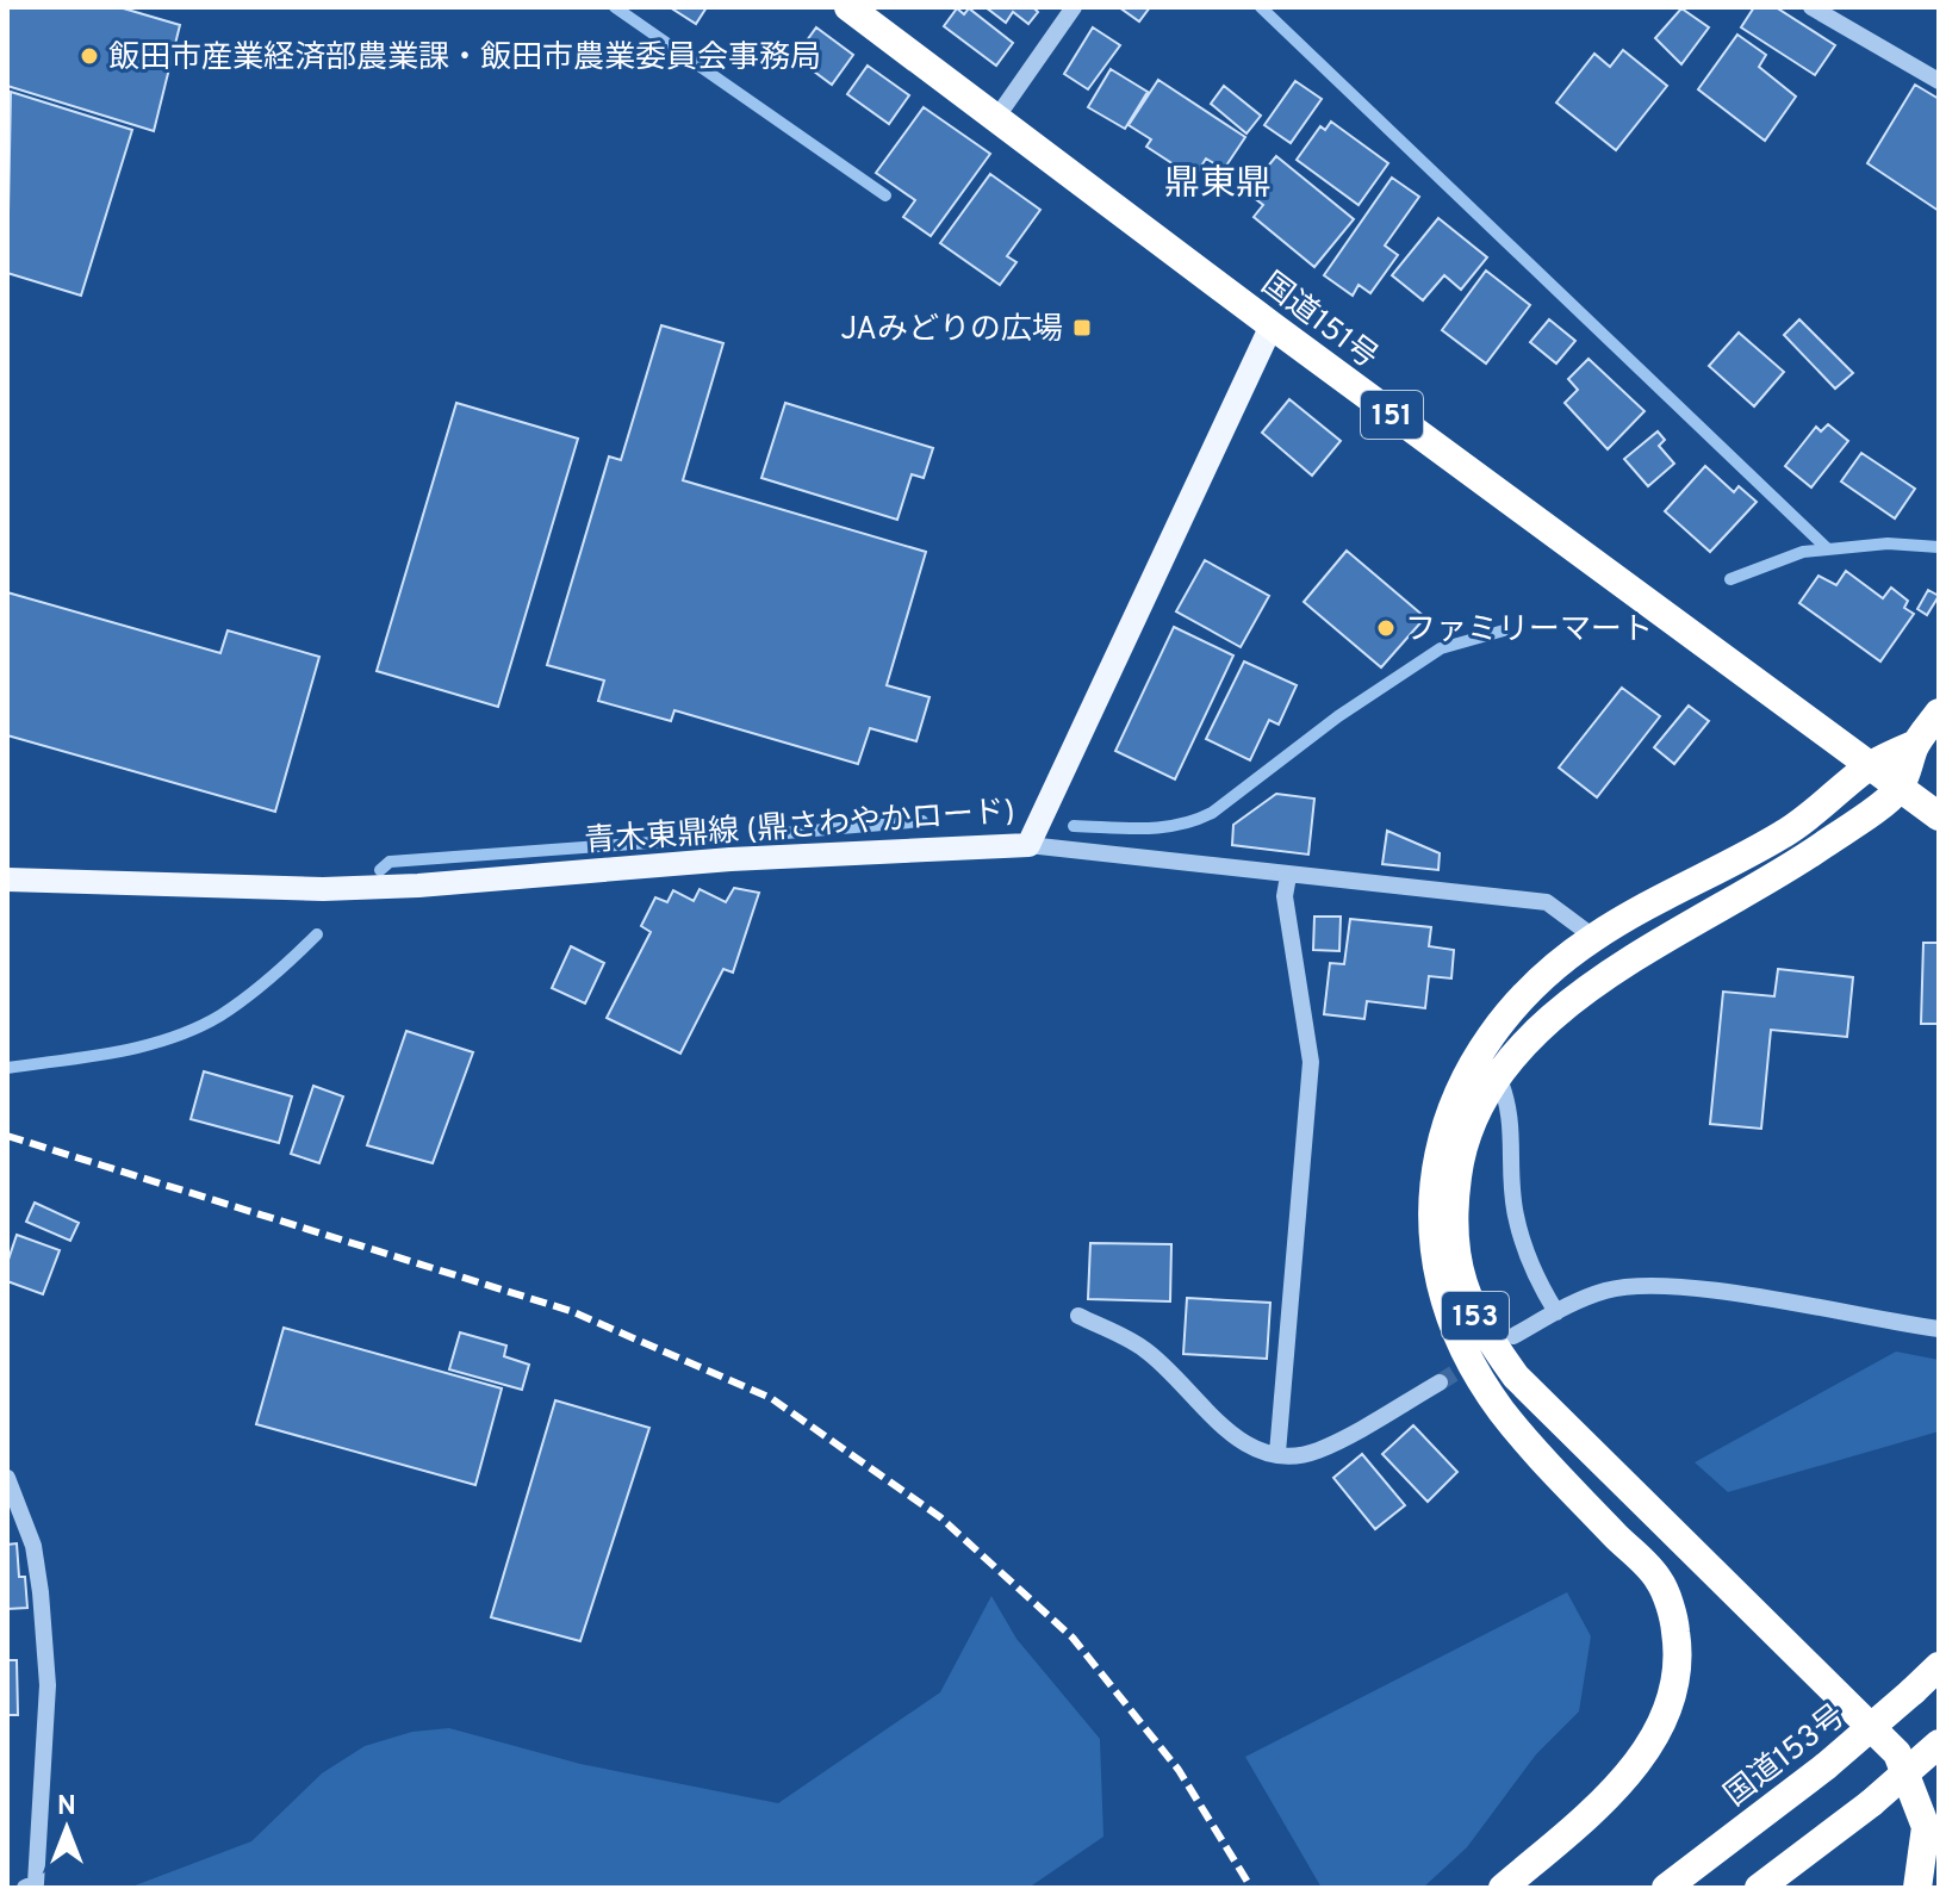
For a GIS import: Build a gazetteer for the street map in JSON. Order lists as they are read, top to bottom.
{
  "streets": {
    "highway": [
      "国道151号",
      "151",
      "153",
      "国道153号"
    ],
    "main road": ["青木東鼎線 (鼎さわやかロード)"]
  },
  "crossings": [
    ["国道151号", "青木東鼎線 (鼎さわやかロード)"],
    ["国道151号", "153"]
  ],
  "districts": ["鼎東鼎"],
  "places": {
    "other": ["飯田市産業経済部農業課・飯田市農業委員会事務局", "ファミリーマート"],
    "transit": ["JAみどりの広場"]
  },
  "north": "top"
}
